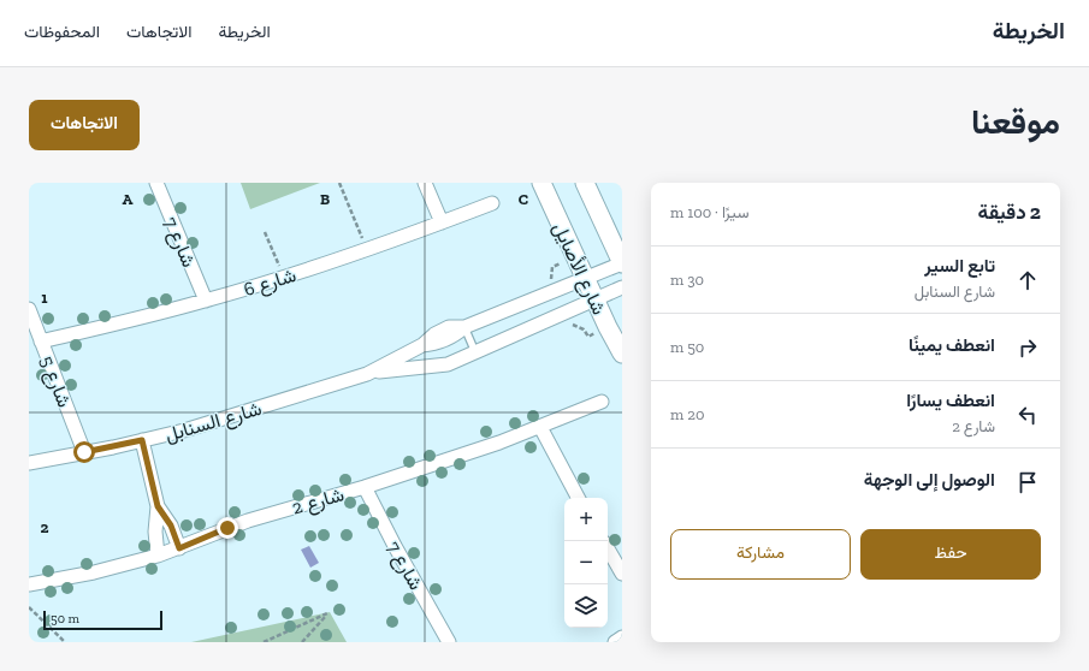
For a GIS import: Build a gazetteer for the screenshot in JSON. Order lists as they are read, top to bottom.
{
  "streets": {
    "main road": ["شارع الأصايل"],
    "street": [
      "شارع 7",
      "شارع 6",
      "شارع 5",
      "شارع السنابل",
      "شارع 2"
    ]
  },
  "crossings": [
    ["شارع 7", "شارع 6"],
    ["شارع 7", "شارع 2"],
    ["شارع الأصايل", "شارع السنابل"],
    ["شارع 6", "شارع 5"],
    ["شارع 5", "شارع السنابل"]
  ],
  "scale_bar": "50 m",
  "page": {
    "header": "الخريطة",
    "nav": ["الخريطة", "الاتجاهات", "المحفوظات"],
    "title": "موقعنا",
    "buttons": [
      "الاتجاهات",
      ["حفظ", "مشاركة"]
    ],
    "heading": ["2 دقيقة", "سيرًا · 100 m"],
    "list": [
      ["تابع السير", "شارع السنابل", "30 m"],
      ["انعطف يمينًا", "50 m"],
      ["انعطف يسارًا", "شارع 2", "20 m"],
      "الوصول إلى الوجهة"
    ],
    "map_buttons": ["+", "−"],
    "scale": "50 m"
  },
  "grid": {
    "columns": ["A", "B", "C"],
    "rows": ["1", "2"]
  }
}
